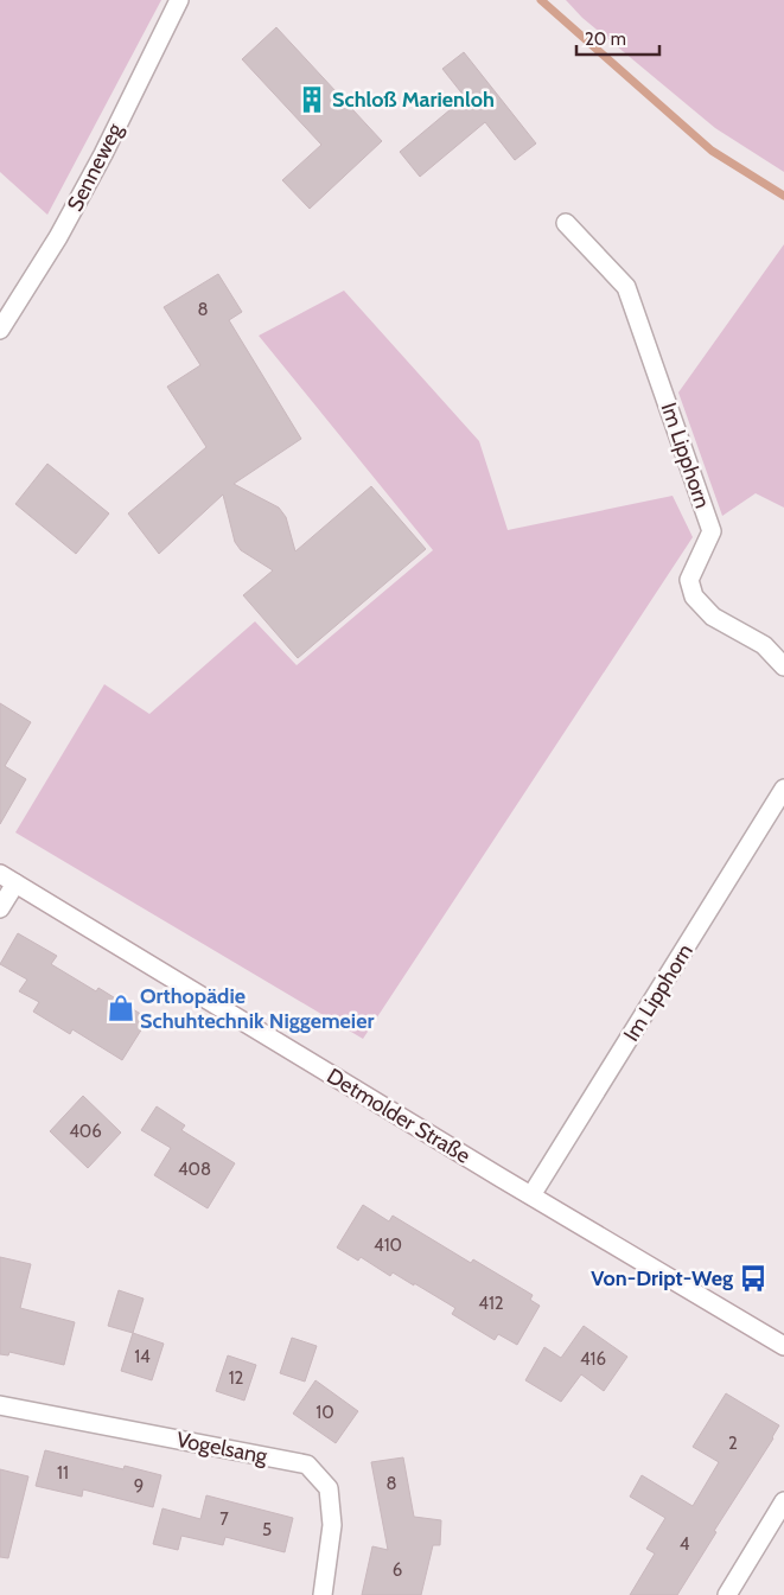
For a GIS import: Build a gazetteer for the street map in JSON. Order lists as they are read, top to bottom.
{
  "streets": {
    "street": [
      "Senneweg",
      "Im Lipphorn",
      "Detmolder Straße",
      "Vogelsang"
    ]
  },
  "crossings": [
    ["Im Lipphorn", "Detmolder Straße"]
  ],
  "places": {
    "building": ["Schloß Marienloh"],
    "shop": ["Orthopädie Schuhtechnik Niggemeier"],
    "bus stop": ["Von-Dript-Weg"]
  },
  "house_numbers": [
    "8",
    "406",
    "408",
    "410",
    "412",
    "14",
    "416",
    "12",
    "10",
    "2",
    "11",
    "8",
    "9",
    "7",
    "5",
    "4",
    "6"
  ],
  "scale_bar": "20 m"
}
